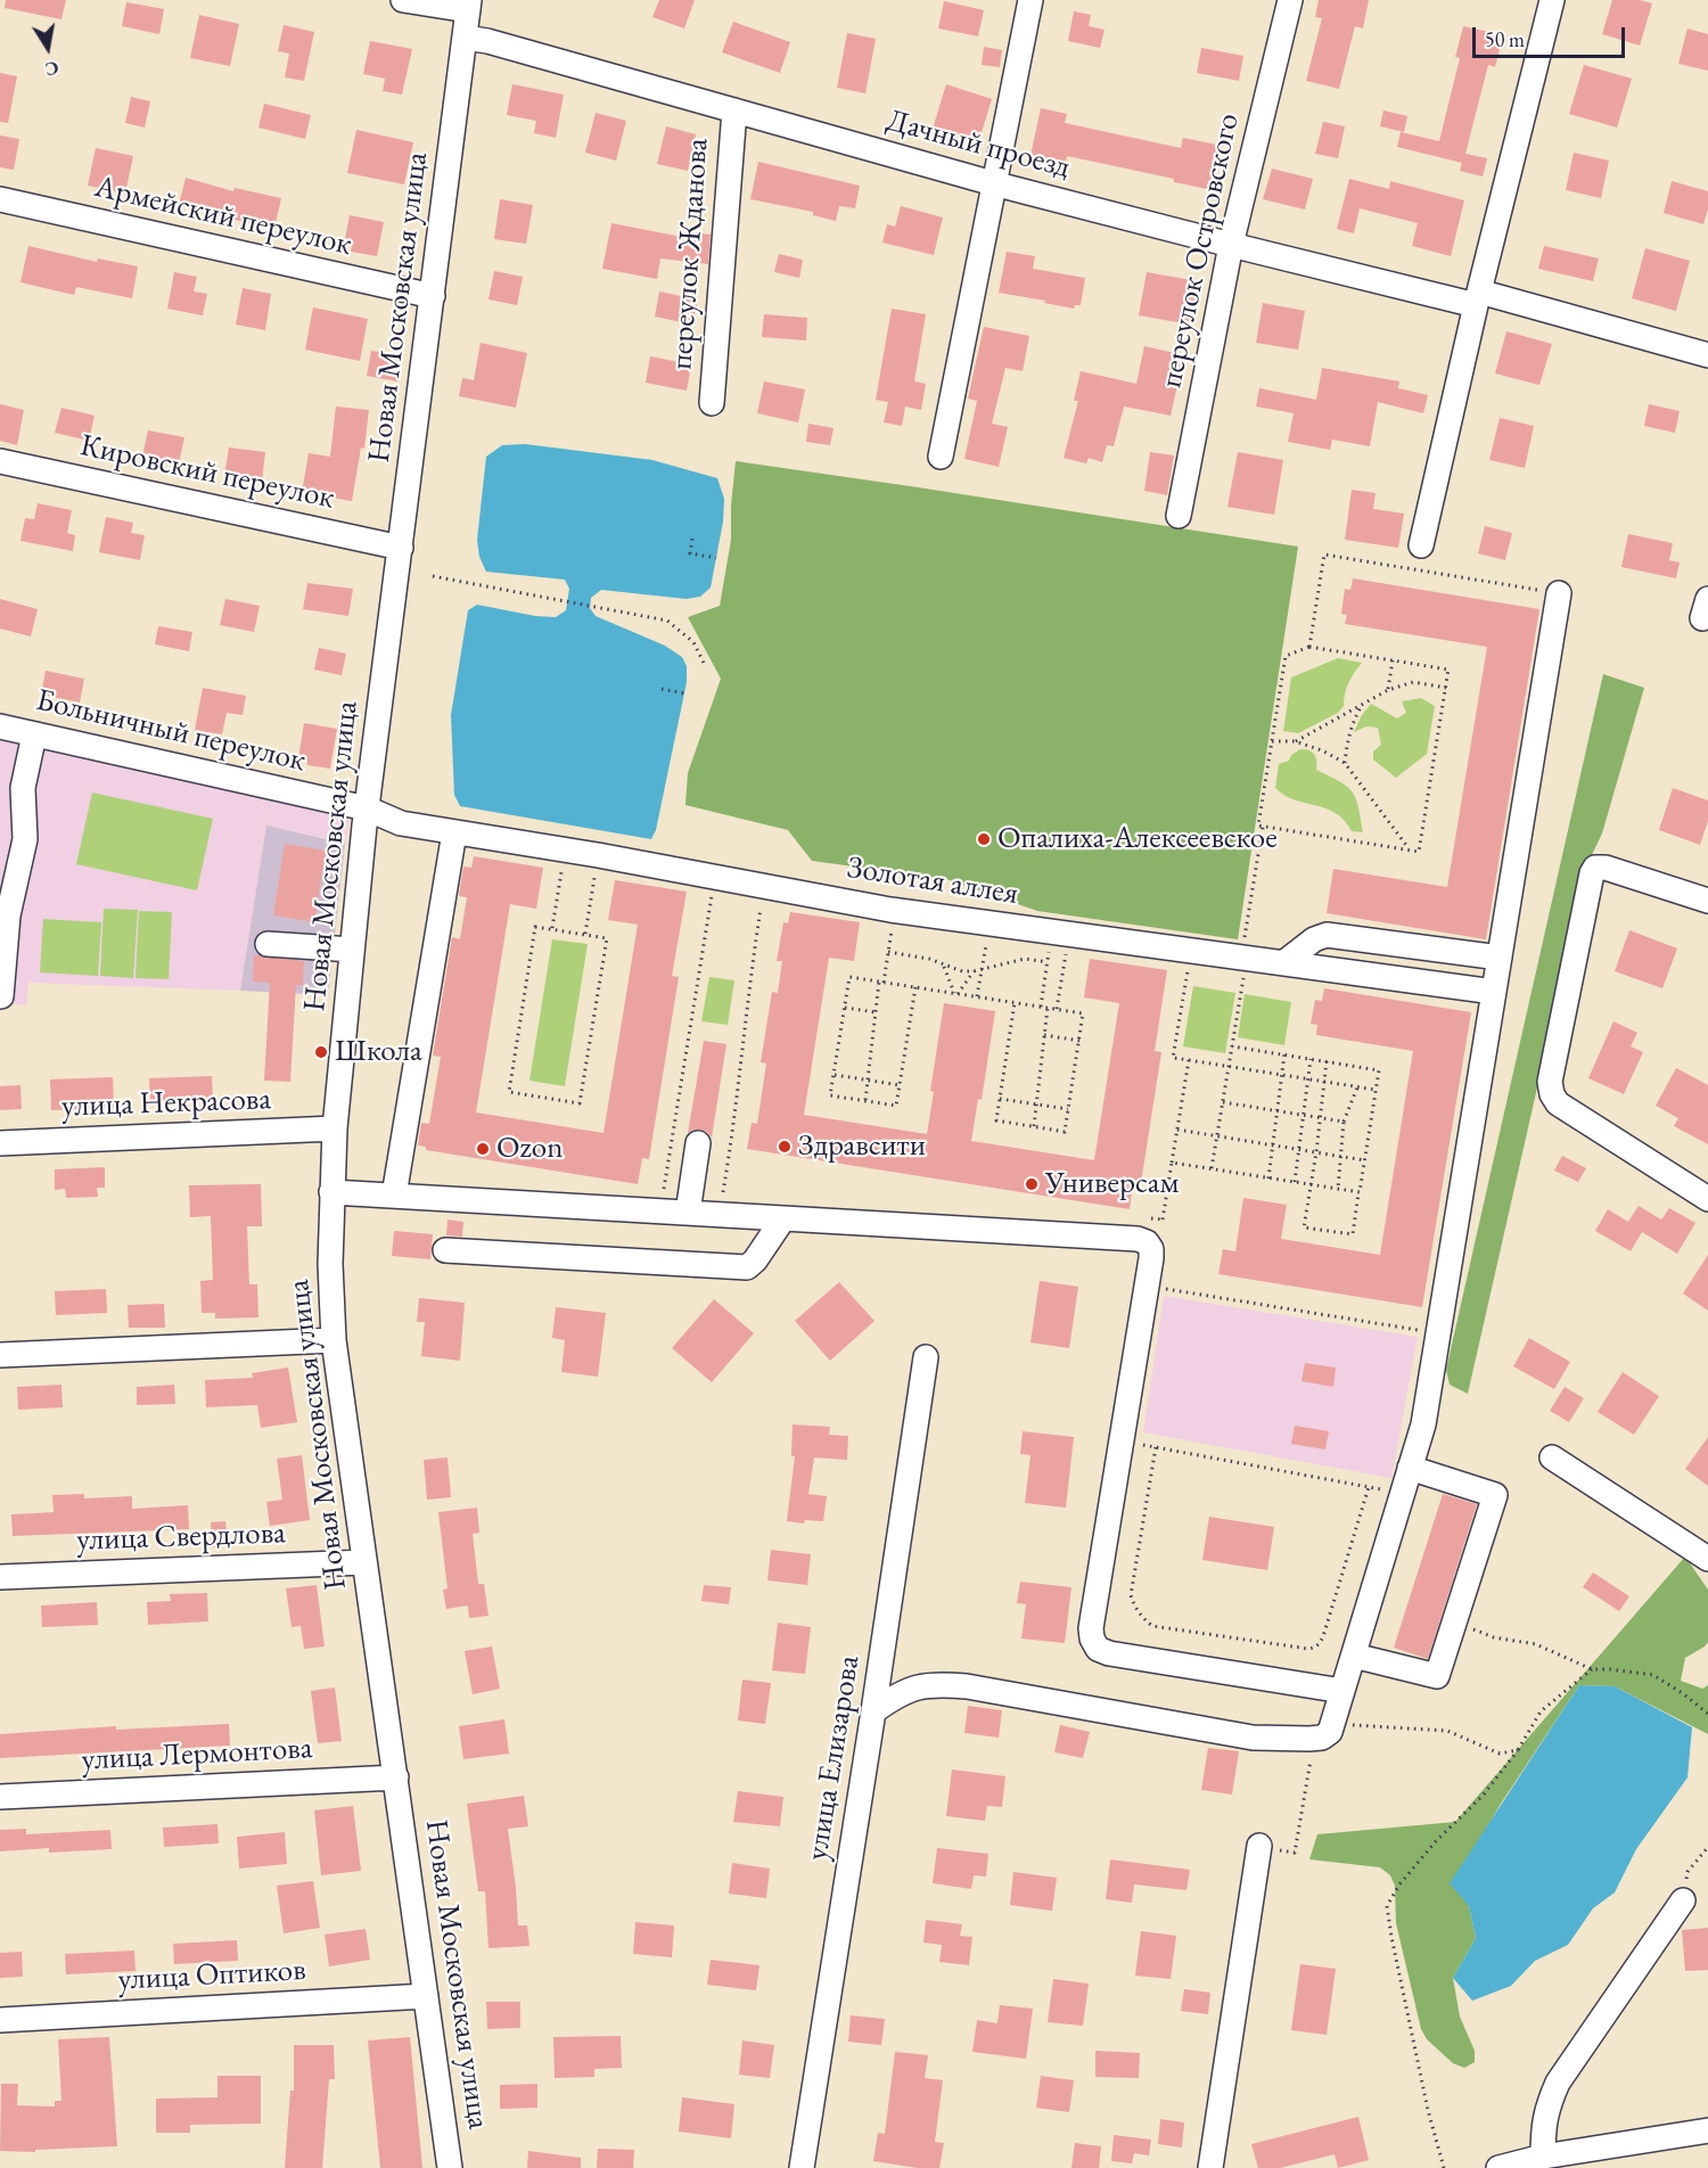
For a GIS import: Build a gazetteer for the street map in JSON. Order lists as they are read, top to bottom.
{
  "streets": {
    "street": [
      "Дачный проезд",
      "Армейский переулок",
      "переулок Островского",
      "переулок Жданова",
      "Новая Московская улица",
      "Кировский переулок",
      "Больничный переулок",
      "Золотая аллея",
      "улица Некрасова",
      "улица Свердлова",
      "улица Лермонтова",
      "улица Елизарова",
      "улица Оптиков"
    ]
  },
  "crossings": [
    ["Дачный проезд", "переулок Островского"],
    ["Дачный проезд", "переулок Жданова"],
    ["Дачный проезд", "Новая Московская улица"],
    ["Армейский переулок", "Новая Московская улица"],
    ["Новая Московская улица", "Кировский переулок"],
    ["Новая Московская улица", "Больничный переулок"],
    ["Новая Московская улица", "Золотая аллея"],
    ["Новая Московская улица", "улица Некрасова"],
    ["Новая Московская улица", "улица Свердлова"],
    ["Новая Московская улица", "улица Лермонтова"],
    ["Новая Московская улица", "улица Оптиков"],
    ["Больничный переулок", "Золотая аллея"]
  ],
  "places": [
    "Опалиха-Алексеевское",
    "Школа",
    "Здравсити",
    "Ozon",
    "Универсам"
  ],
  "scale_bar": "50 m",
  "north": "bottom"
}
